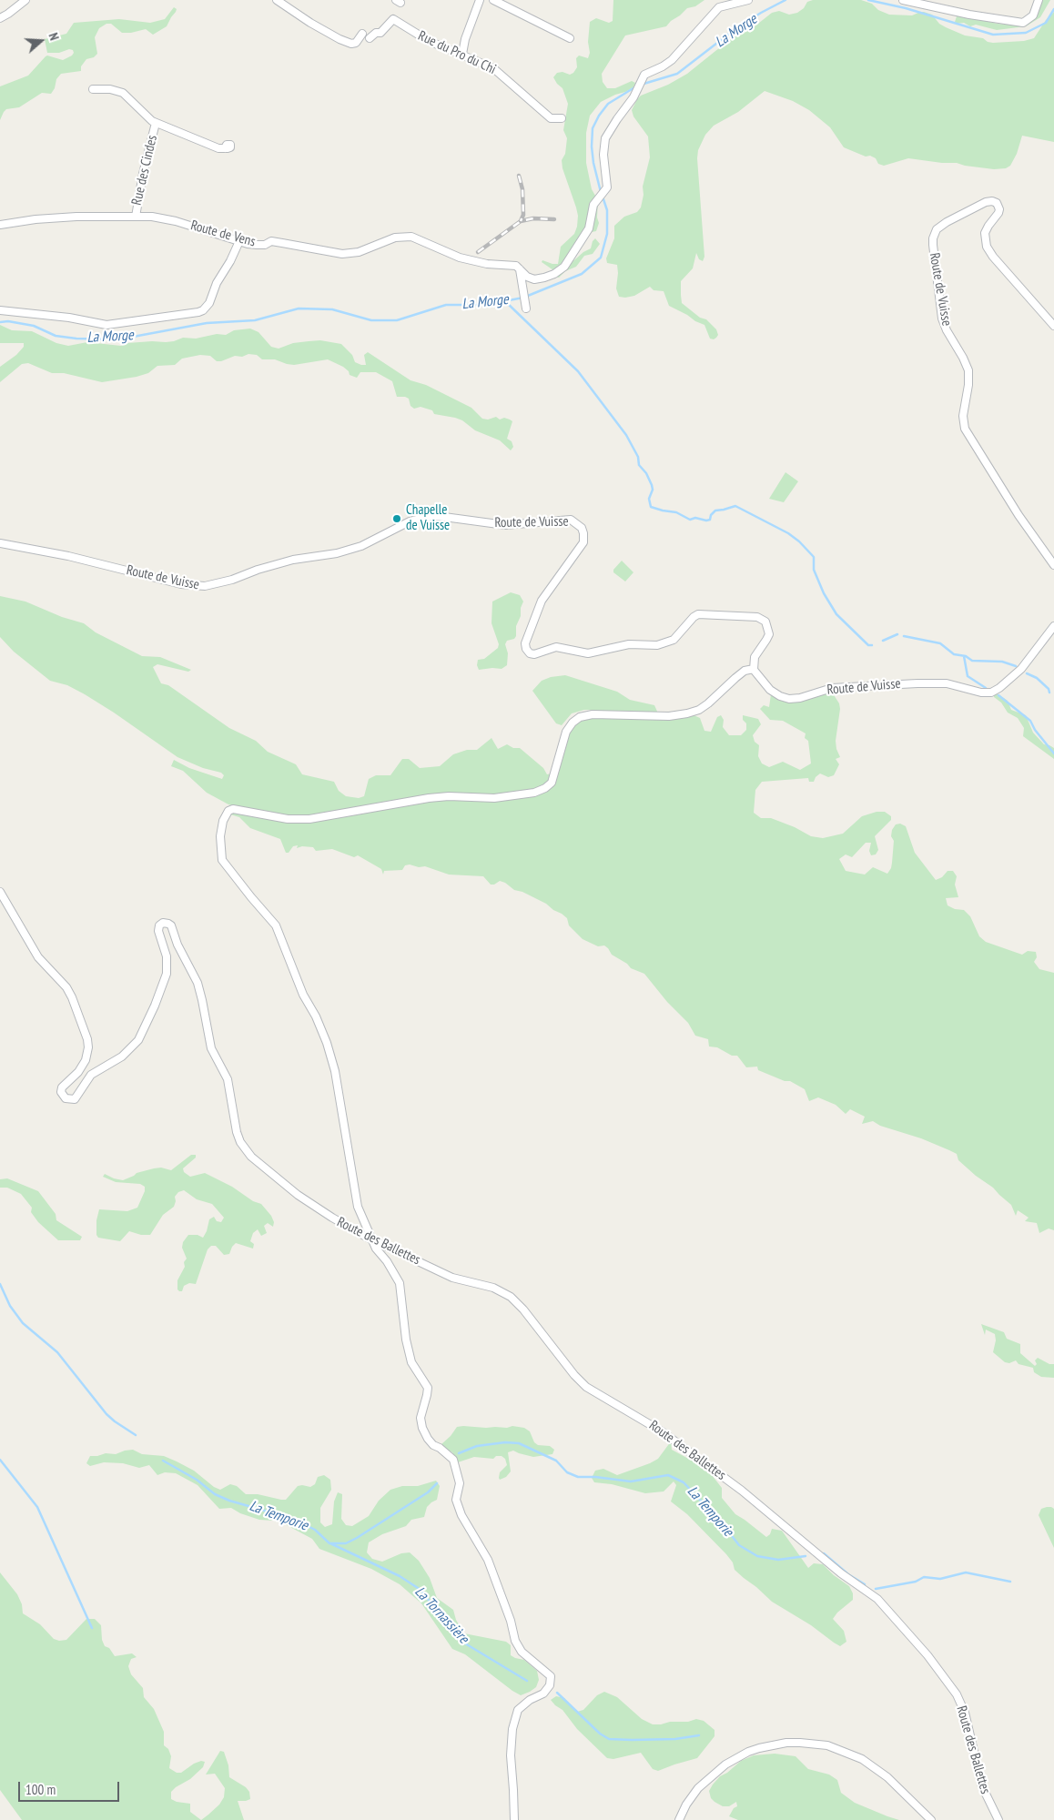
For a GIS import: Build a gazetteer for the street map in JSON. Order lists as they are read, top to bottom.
{
  "streets": {
    "street": [
      "Rue du Pro du Chi",
      "Rue des Cindes",
      "Route de Vens",
      "Route de Vuisse",
      "Route des Ballettes"
    ]
  },
  "crossings": [
    ["Rue des Cindes", "Route de Vens"]
  ],
  "water": ["La Morge", "La Temporie", "La Tornassière"],
  "places": ["Chapelle de Vuisse"],
  "scale_bar": "100 m",
  "north": "right"
}
